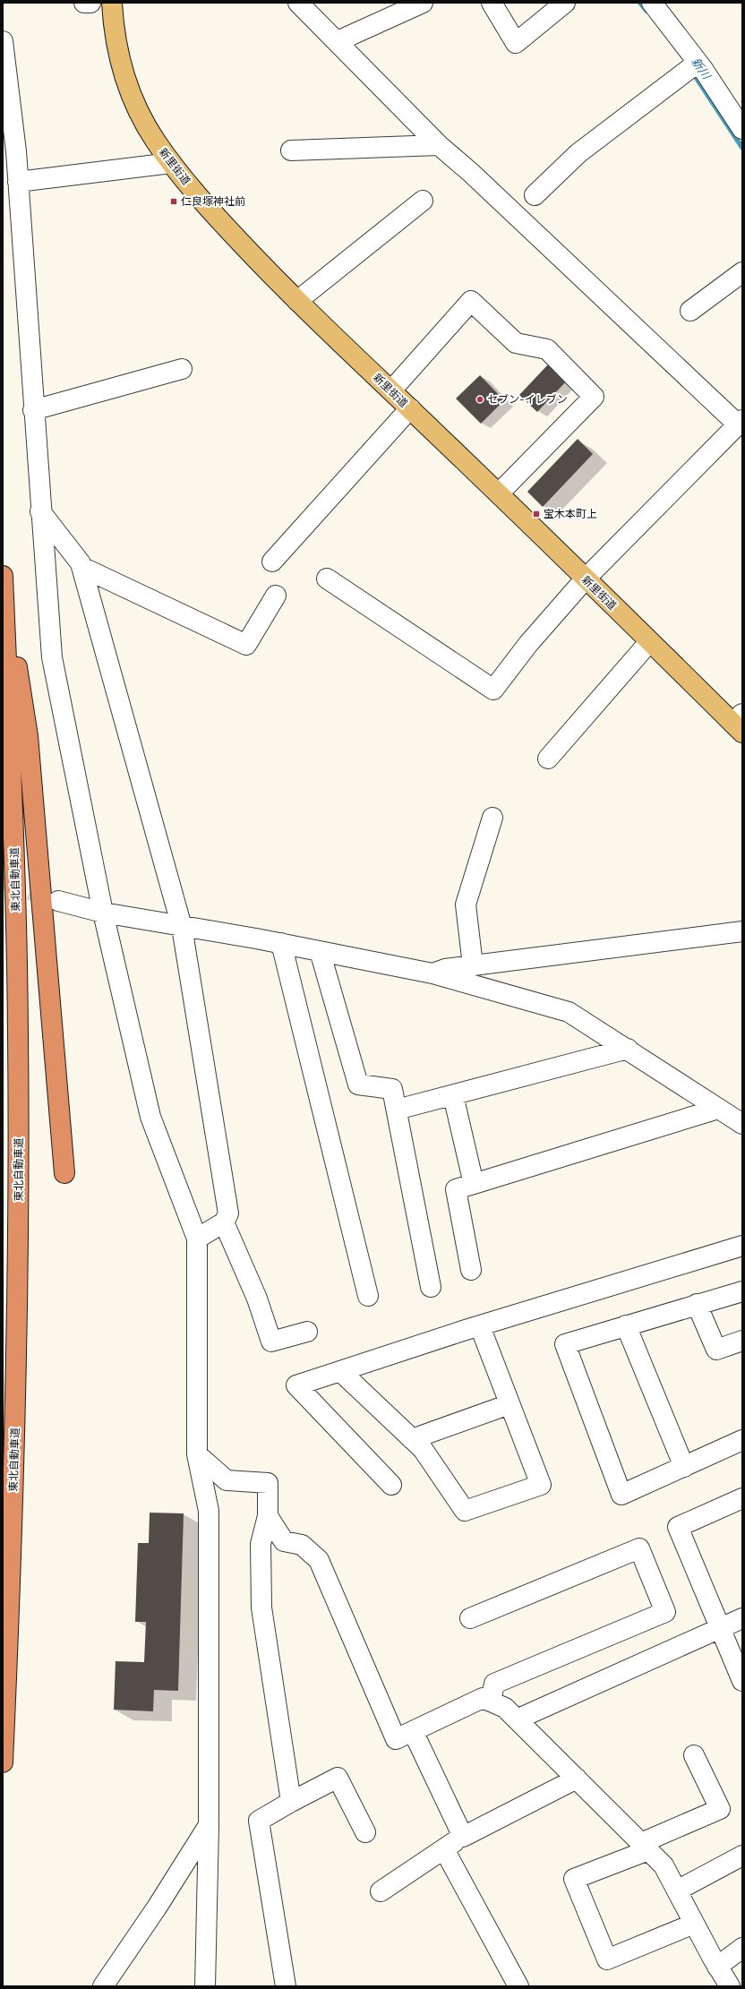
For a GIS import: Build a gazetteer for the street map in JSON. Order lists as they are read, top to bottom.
{
  "streets": {
    "highway": ["東北自動車道"],
    "main road": ["新里街道"]
  },
  "water": ["新川"],
  "places": {
    "transit": ["仁良塚神社前", "宝木本町上"],
    "other": ["セブン-イレブン"]
  }
}
